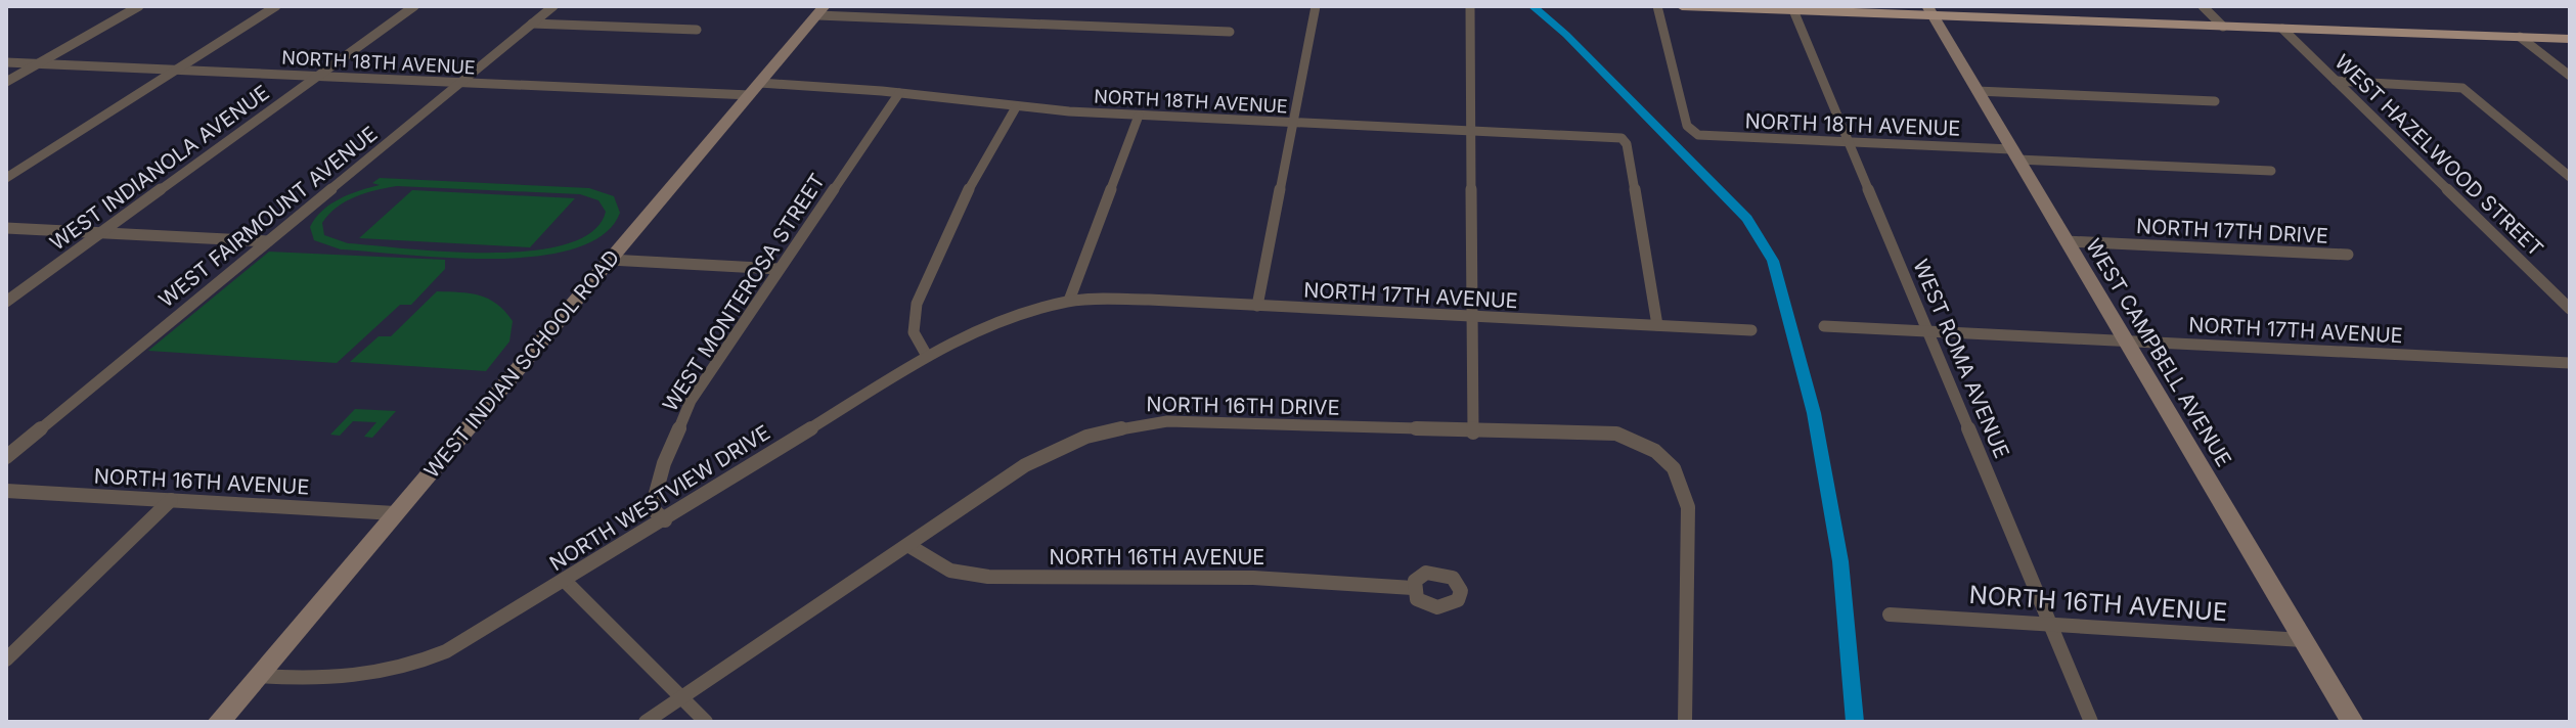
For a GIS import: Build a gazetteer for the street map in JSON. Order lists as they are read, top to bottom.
{
  "streets": {
    "street": [
      "NORTH 18TH AVENUE",
      "WEST HAZELWOOD STREET",
      "WEST INDIANOLA AVENUE",
      "WEST FAIRMOUNT AVENUE",
      "NORTH 17TH DRIVE",
      "WEST MONTEROSA STREET",
      "NORTH 17TH AVENUE",
      "WEST CAMPBELL AVENUE",
      "WEST ROMA AVENUE",
      "WEST INDIAN SCHOOL ROAD",
      "NORTH 16TH DRIVE",
      "NORTH 16TH AVENUE",
      "NORTH WESTVIEW DRIVE"
    ]
  },
  "crossings": [
    ["NORTH 18TH AVENUE", "WEST INDIANOLA AVENUE"],
    ["NORTH 18TH AVENUE", "WEST FAIRMOUNT AVENUE"],
    ["NORTH 18TH AVENUE", "WEST MONTEROSA STREET"],
    ["NORTH 18TH AVENUE", "NORTH 17TH AVENUE"],
    ["NORTH 18TH AVENUE", "WEST CAMPBELL AVENUE"],
    ["NORTH 18TH AVENUE", "WEST ROMA AVENUE"],
    ["NORTH 18TH AVENUE", "WEST INDIAN SCHOOL ROAD"],
    ["NORTH 17TH DRIVE", "WEST CAMPBELL AVENUE"],
    ["WEST MONTEROSA STREET", "NORTH WESTVIEW DRIVE"],
    ["NORTH 17TH AVENUE", "WEST CAMPBELL AVENUE"],
    ["NORTH 17TH AVENUE", "WEST ROMA AVENUE"],
    ["NORTH 17TH AVENUE", "NORTH WESTVIEW DRIVE"],
    ["WEST CAMPBELL AVENUE", "NORTH 16TH AVENUE"],
    ["WEST ROMA AVENUE", "NORTH 16TH AVENUE"],
    ["WEST INDIAN SCHOOL ROAD", "NORTH 16TH AVENUE"],
    ["WEST INDIAN SCHOOL ROAD", "NORTH WESTVIEW DRIVE"],
    ["NORTH 16TH DRIVE", "NORTH 16TH AVENUE"]
  ]
}
